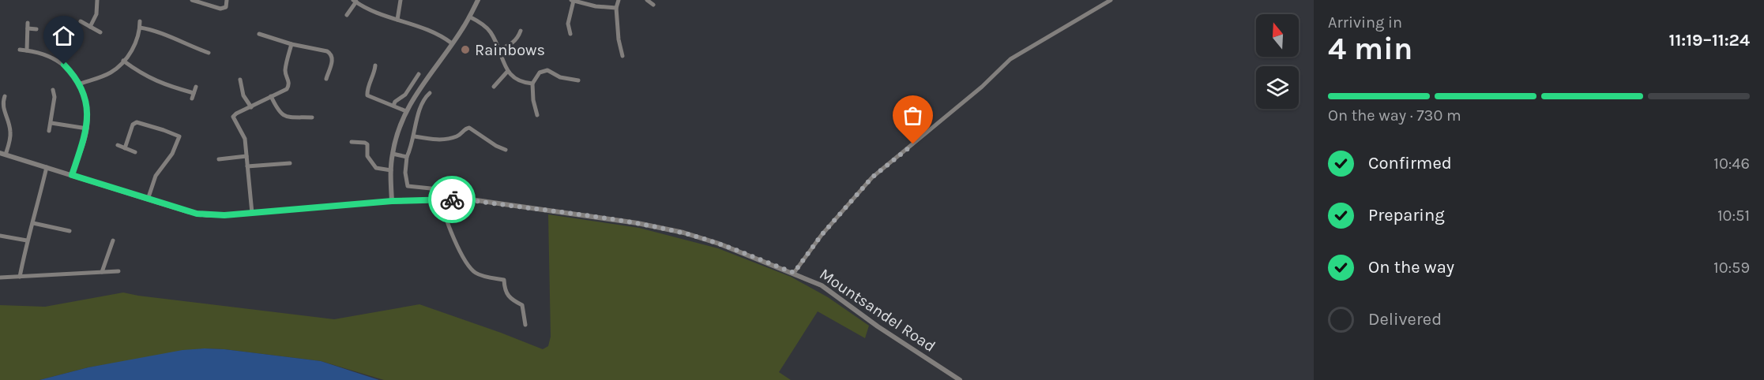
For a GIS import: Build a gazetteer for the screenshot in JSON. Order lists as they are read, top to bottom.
{
  "streets": {
    "street": ["Mountsandel Road"]
  },
  "places": ["Rainbows"],
  "north": "top",
  "page": {
    "heading": ["4 min", "Arriving in", "11:19–11:24"],
    "bar": "On the way · 730 m",
    "list": [
      ["Confirmed", "10:46"],
      ["Preparing", "10:51"],
      ["On the way", "10:59"],
      "Delivered"
    ]
  }
}
